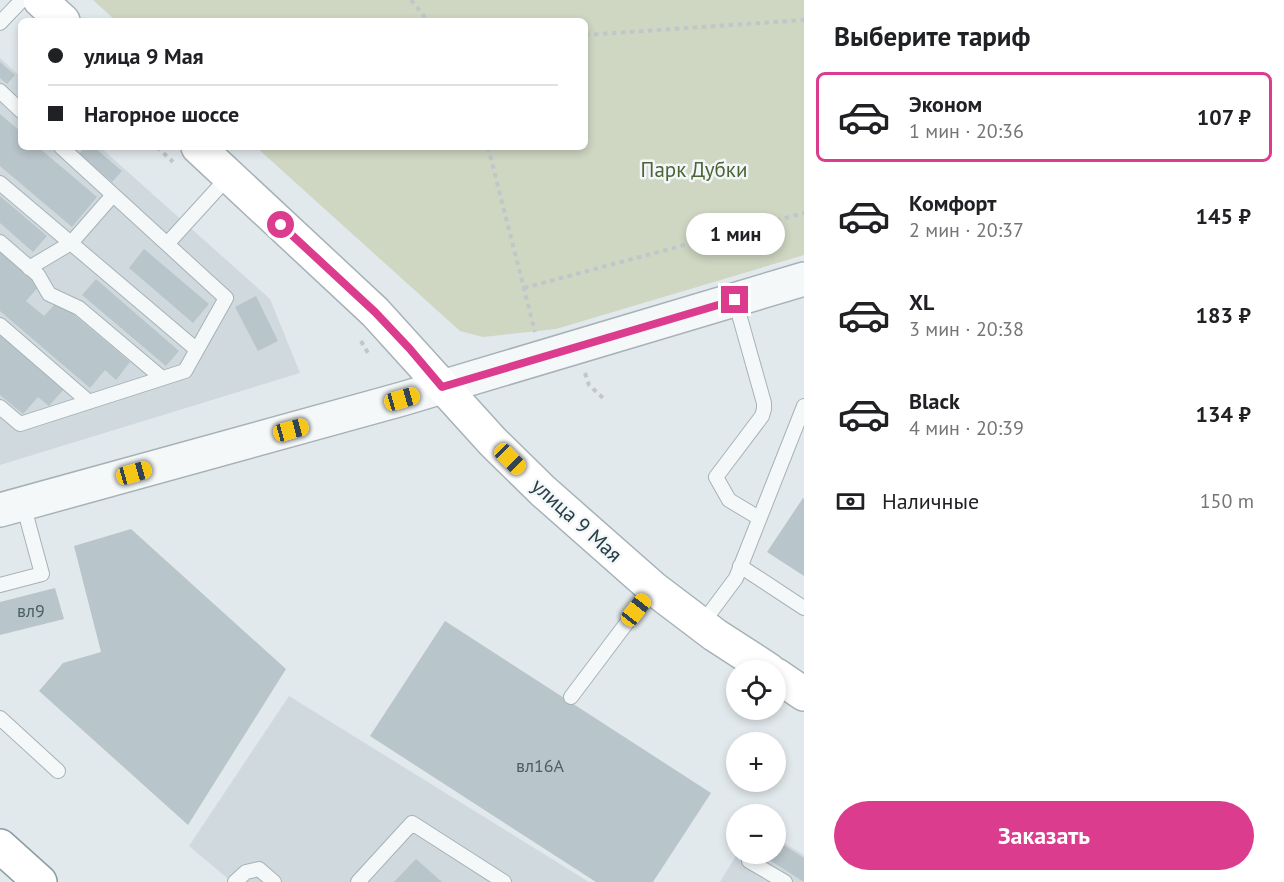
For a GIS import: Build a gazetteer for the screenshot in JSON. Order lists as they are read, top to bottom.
{
  "streets": {
    "main road": ["улица 9 Мая"]
  },
  "parks": ["Парк Дубки"],
  "house_numbers": ["вл9", "вл16A"],
  "page": {
    "heading": "Выберите тариф",
    "banner": ["улица 9 Мая", "Нагорное шоссе"],
    "list": [
      {
        "name": "Эконом",
        "note": "1 мин · 20:36",
        "value": "107 ₽"
      },
      {
        "name": "Комфорт",
        "note": "2 мин · 20:37",
        "value": "145 ₽"
      },
      {
        "name": "XL",
        "note": "3 мин · 20:38",
        "value": "183 ₽"
      },
      {
        "name": "Black",
        "note": "4 мин · 20:39",
        "value": "134 ₽"
      }
    ],
    "bubble": "1 мин",
    "pay": ["Наличные", "150 m"],
    "map_buttons": ["+", "−"],
    "buttons": "Заказать"
  }
}
